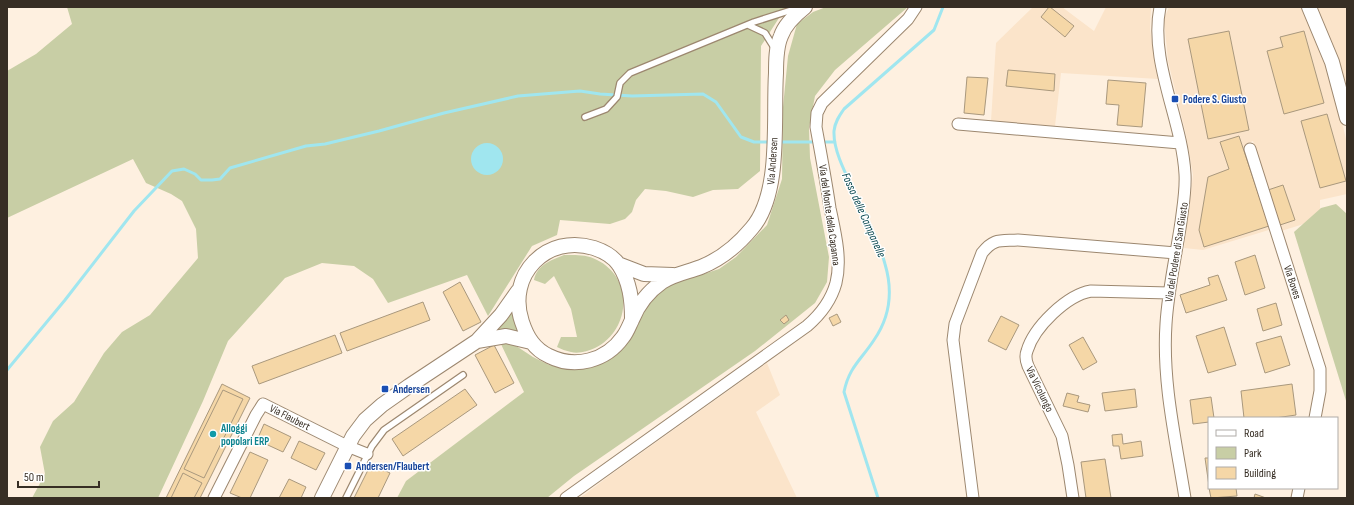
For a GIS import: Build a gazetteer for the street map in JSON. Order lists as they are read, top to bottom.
{
  "streets": {
    "street": [
      "Via Andersen",
      "Via del Monte della Capanna",
      "Via del Podere di San Giusto",
      "Via Boves",
      "Via Vicolungo",
      "Via Flaubert"
    ]
  },
  "crossings": [
    ["Via Andersen", "Via Flaubert"],
    ["Via del Podere di San Giusto", "Via Vicolungo"]
  ],
  "water": ["Fosso delle Campanelle"],
  "places": {
    "transit": ["Podere S. Giusto", "Andersen", "Andersen/Flaubert"],
    "other": ["Alloggi popolari ERP"]
  },
  "legend": ["Road", "Park", "Building"],
  "scale_bar": "50 m"
}
